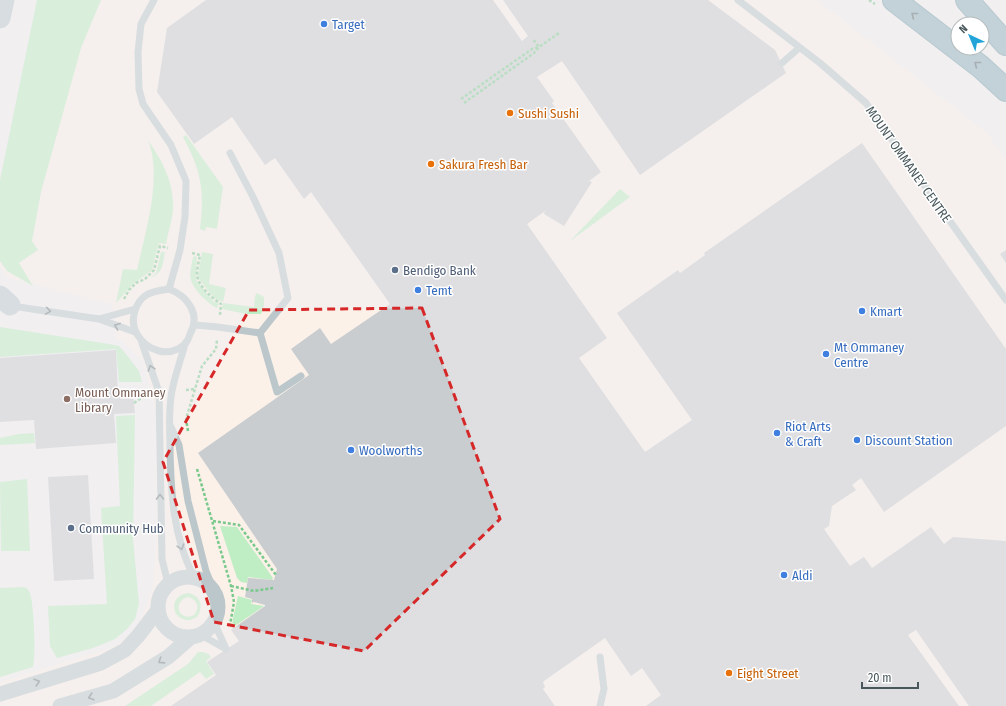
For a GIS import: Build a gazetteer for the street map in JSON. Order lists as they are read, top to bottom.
{
  "streets": {
    "lane": ["MOUNT OMMANEY CENTRE"]
  },
  "places": [
    "Target",
    "Sushi Sushi",
    "Sakura Fresh Bar",
    "Bendigo Bank",
    "Temt",
    "Kmart",
    "Mt Ommaney Centre",
    "Mount Ommaney Library",
    "Riot Arts & Craft",
    "Discount Station",
    "Woolworths",
    "Community Hub",
    "Aldi",
    "Eight Street"
  ],
  "scale_bar": "20 m",
  "north": "top left"
}
